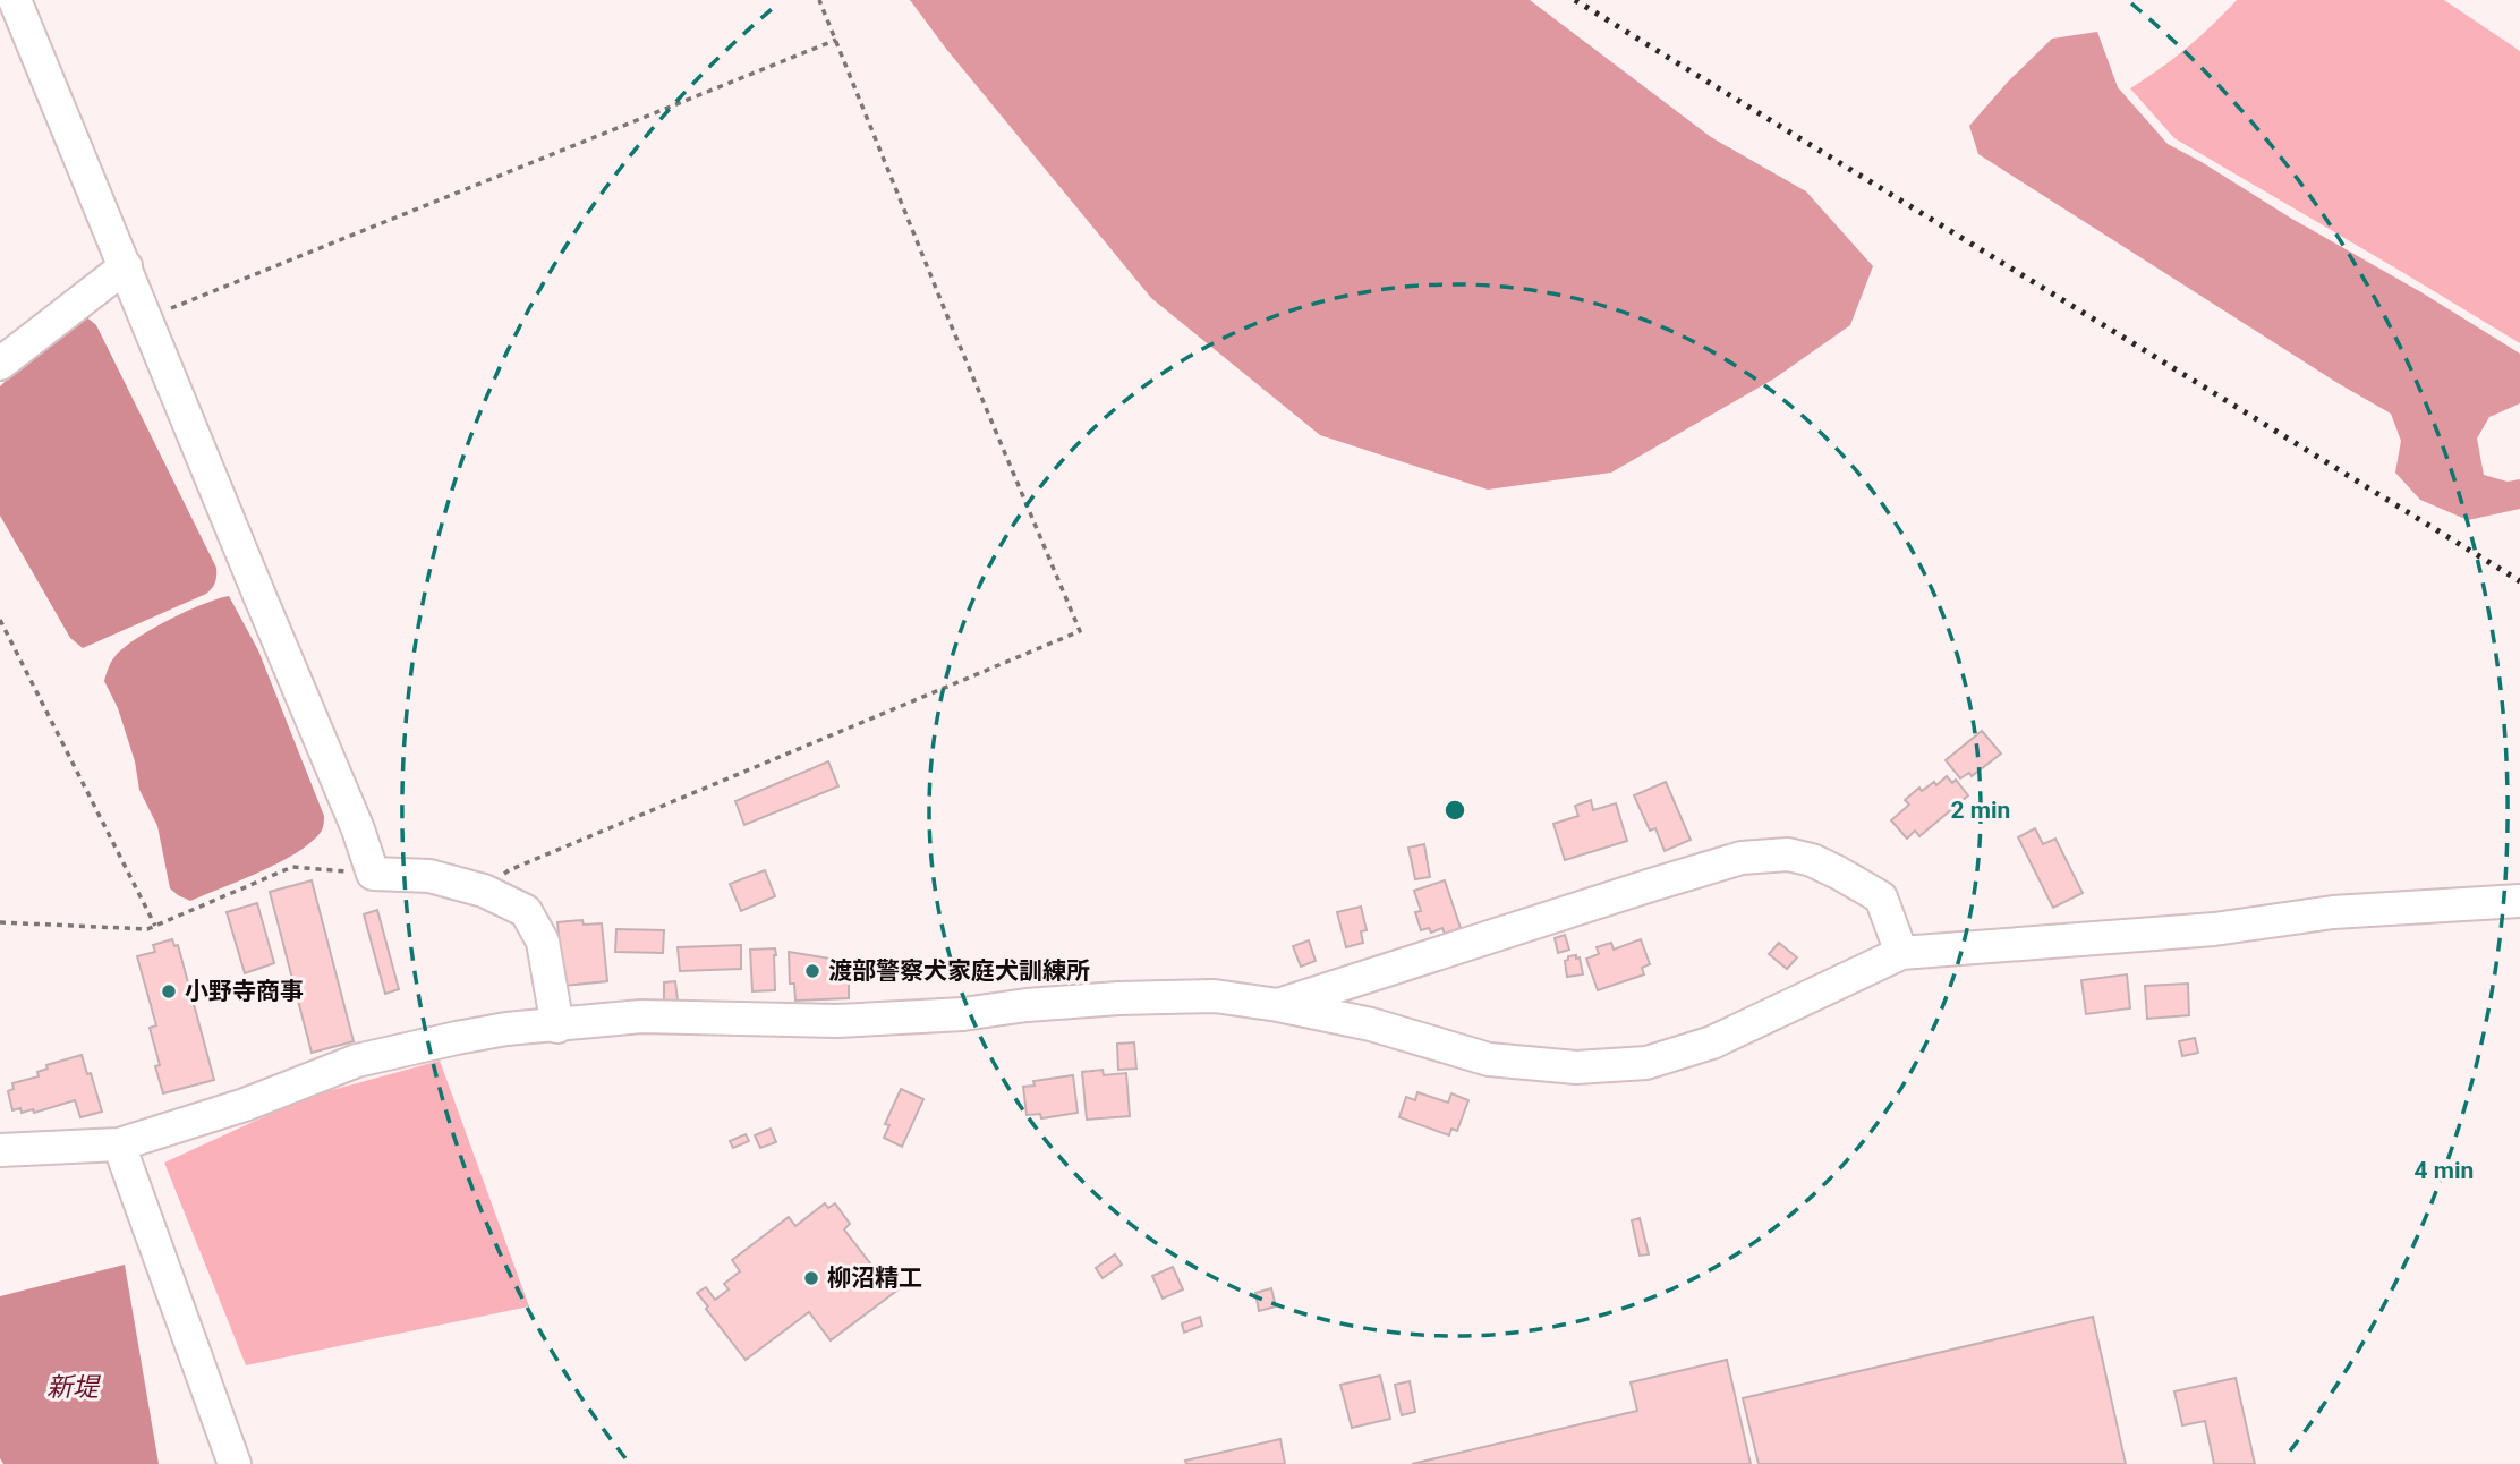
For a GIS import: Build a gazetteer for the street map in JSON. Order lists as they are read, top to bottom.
{
  "water": ["新堤"],
  "places": ["渡部警察犬家庭犬訓練所", "小野寺商事", "柳沼精工"],
  "rings": ["2 min", "4 min"]
}
